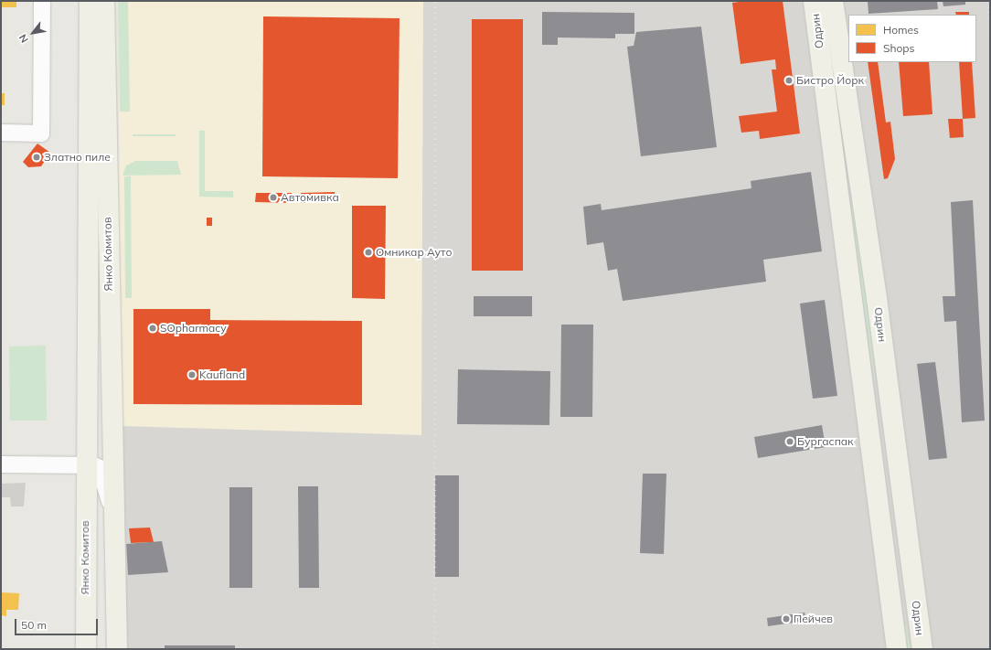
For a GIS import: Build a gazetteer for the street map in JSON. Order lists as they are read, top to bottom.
{
  "streets": {
    "main road": ["Одрин", "Янко Комитов"]
  },
  "places": [
    "Бистро Йорк",
    "Златно пиле",
    "Автомивка",
    "Омникар Ауто",
    "SOpharmacy",
    "Kaufland",
    "Бургаспак",
    "Пейчев"
  ],
  "legend": ["Homes", "Shops"],
  "scale_bar": "50 m",
  "north": "bottom left"
}
